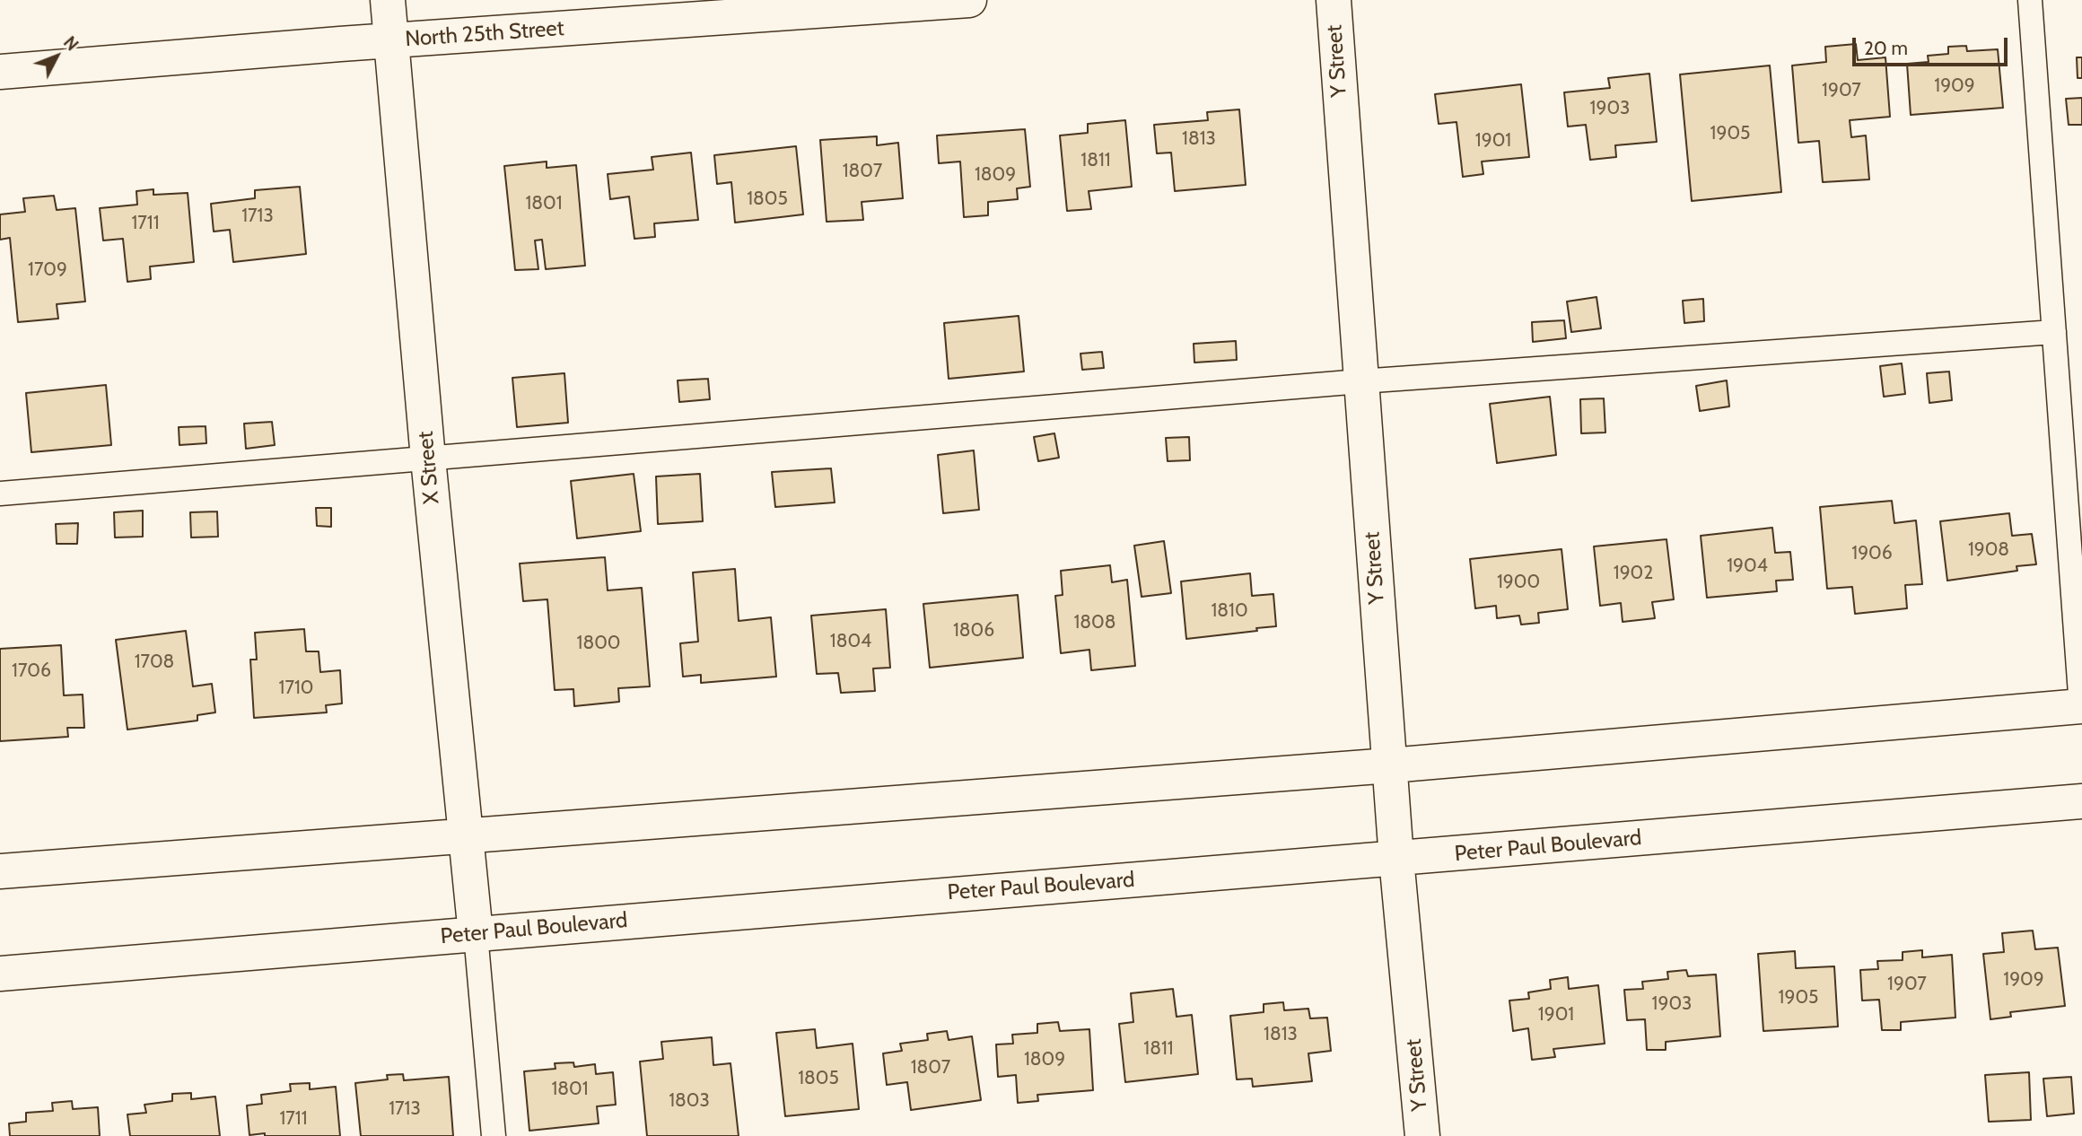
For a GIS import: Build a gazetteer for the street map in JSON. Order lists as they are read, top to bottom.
{
  "streets": {
    "street": [
      "North 25th Street",
      "Y Street",
      "X Street",
      "Peter Paul Boulevard"
    ]
  },
  "crossings": [
    ["North 25th Street", "X Street"],
    ["Y Street", "Peter Paul Boulevard"],
    ["X Street", "Peter Paul Boulevard"]
  ],
  "house_numbers": [
    "1909",
    "1907",
    "1903",
    "1905",
    "1813",
    "1901",
    "1811",
    "1807",
    "1809",
    "1805",
    "1801",
    "1713",
    "1711",
    "1709",
    "1908",
    "1906",
    "1904",
    "1902",
    "1900",
    "1810",
    "1808",
    "1806",
    "1804",
    "1800",
    "1708",
    "1706",
    "1710",
    "1909",
    "1907",
    "1905",
    "1903",
    "1901",
    "1813",
    "1811",
    "1809",
    "1807",
    "1805",
    "1801",
    "1803",
    "1713",
    "1711"
  ],
  "scale_bar": "20 m",
  "north": "top right"
}
